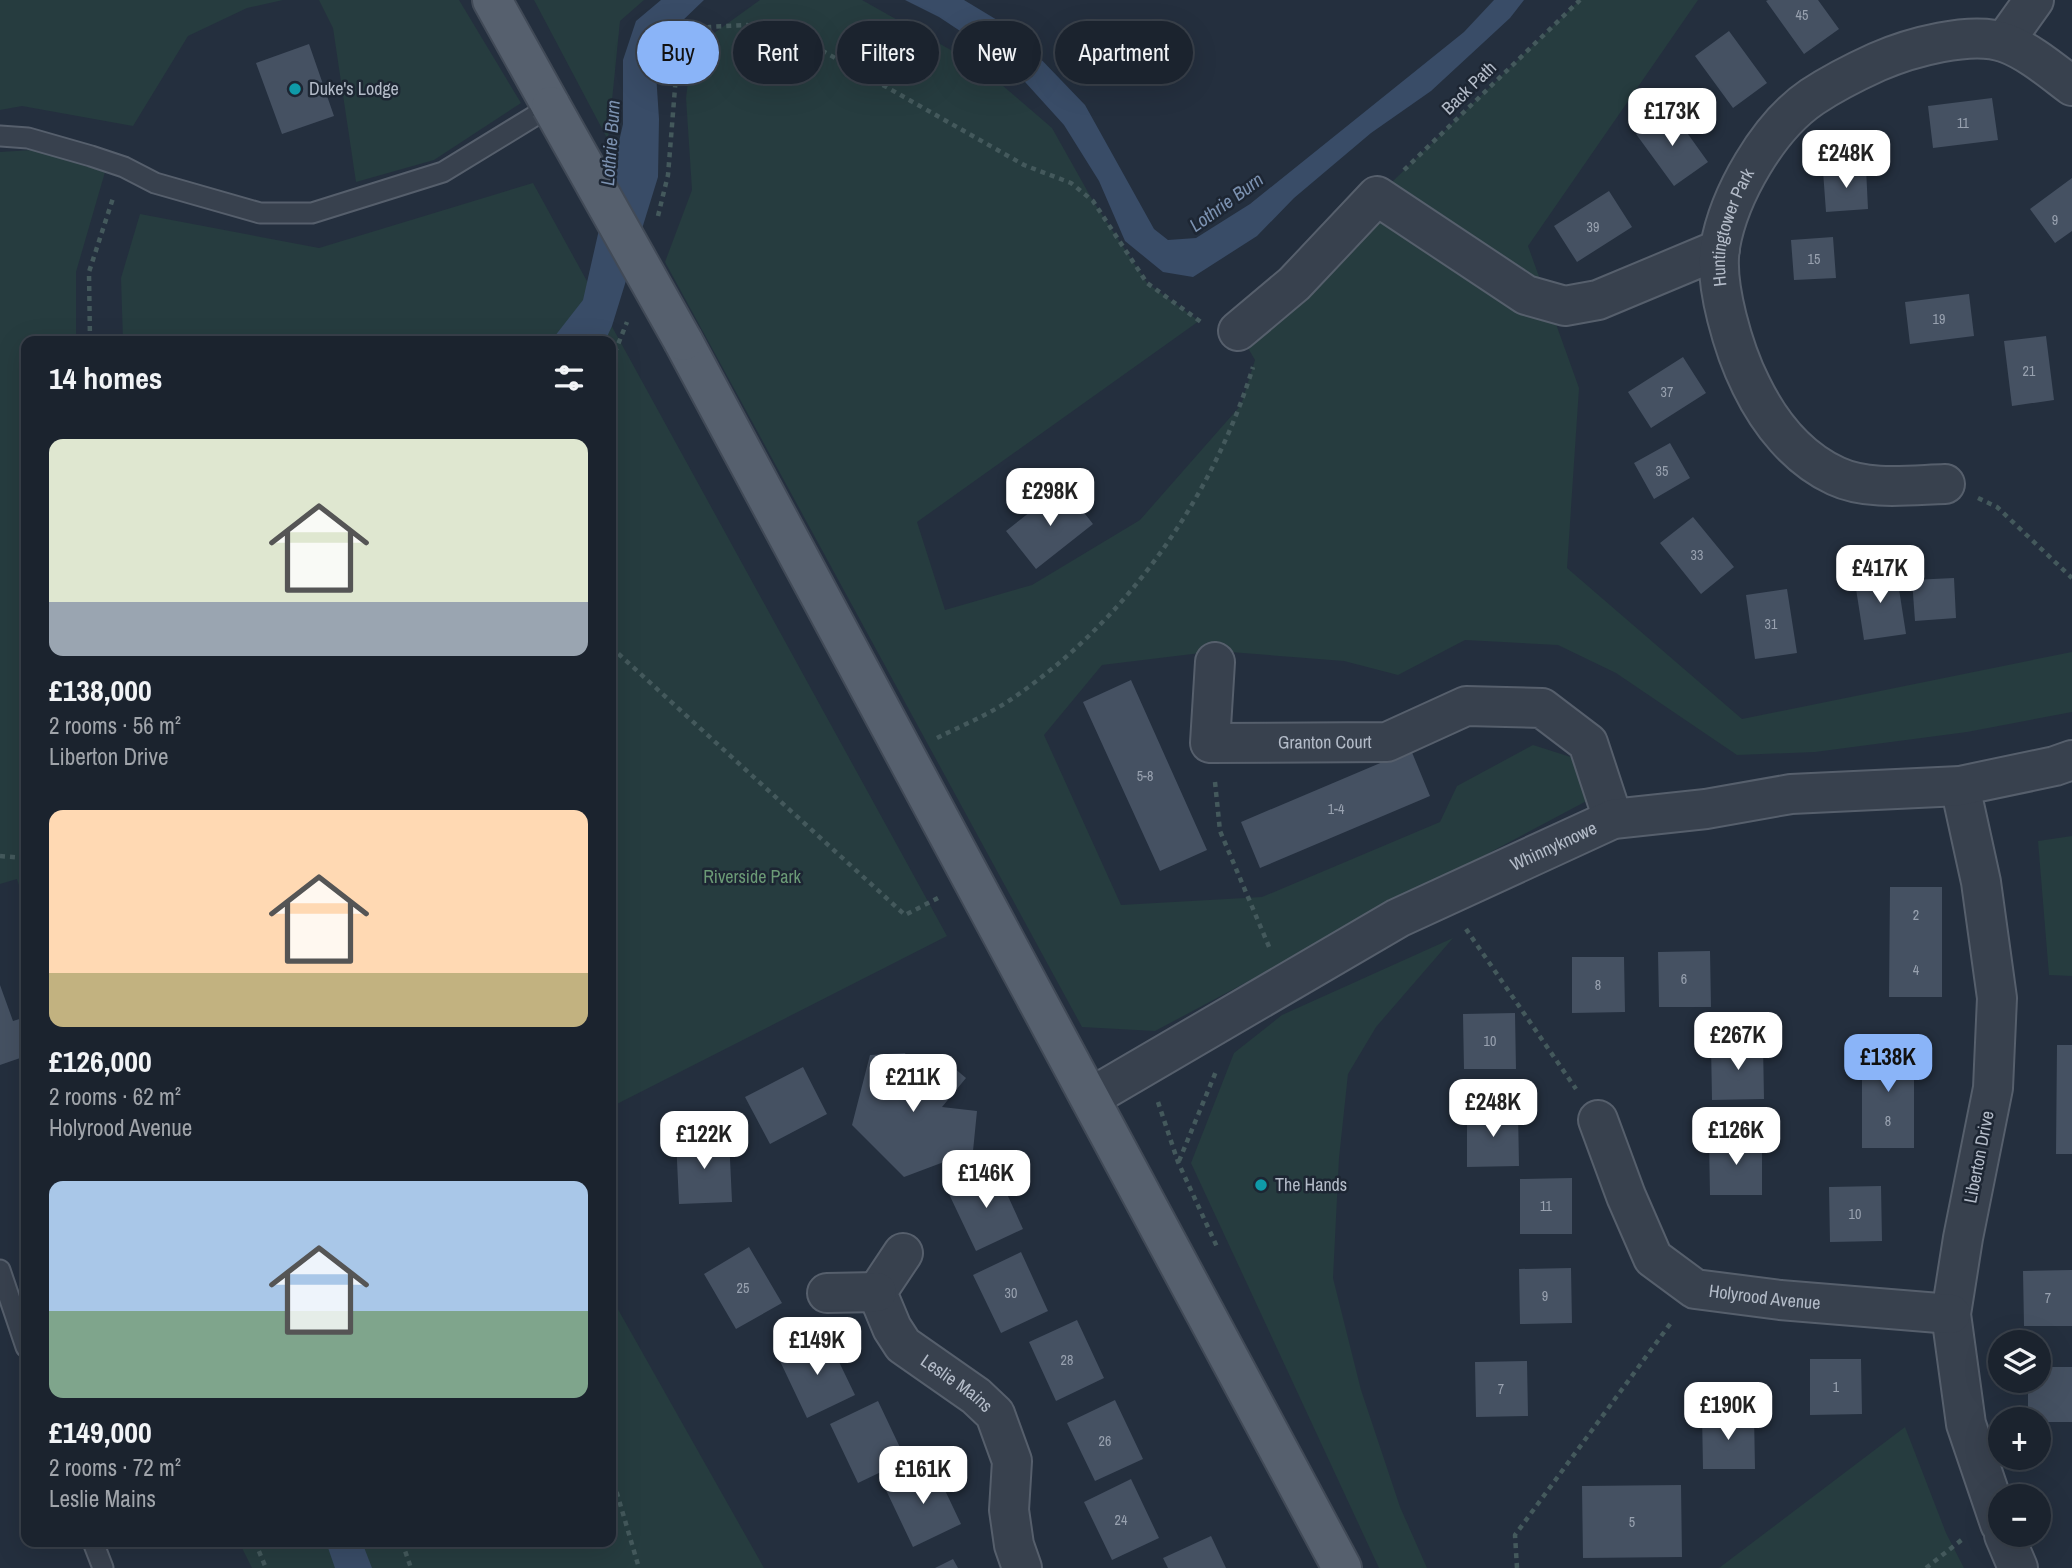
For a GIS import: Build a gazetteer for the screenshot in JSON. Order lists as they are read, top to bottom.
{
  "streets": {
    "street": [
      "Huntingtower Park",
      "Granton Court",
      "Whinnyknowe",
      "Liberton Drive",
      "Holyrood Avenue",
      "Leslie Mains"
    ],
    "path": ["Back Path"]
  },
  "crossings": [
    ["Granton Court", "Whinnyknowe"],
    ["Whinnyknowe", "Liberton Drive"],
    ["Liberton Drive", "Holyrood Avenue"]
  ],
  "water": ["Lothrie Burn"],
  "parks": ["Riverside Park"],
  "places": ["Duke's Lodge", "The Hands"],
  "house_numbers": [
    "45",
    "11",
    "9",
    "39",
    "15",
    "19",
    "21",
    "37",
    "35",
    "33",
    "31",
    "5-8",
    "1-4",
    "2",
    "4",
    "6",
    "8",
    "10",
    "8",
    "11",
    "10",
    "25",
    "30",
    "9",
    "7",
    "28",
    "1",
    "7",
    "26",
    "24",
    "5"
  ],
  "page": {
    "chip": [
      "Buy",
      "Rent",
      "Filters",
      "New",
      "Apartment"
    ],
    "price": [
      "£173K",
      "£248K",
      "£298K",
      "£417K",
      "£267K",
      "£138K",
      "£211K",
      "£248K",
      "£126K",
      "£122K",
      "£146K",
      "£149K",
      "£190K",
      "£161K"
    ],
    "heading": "14 homes",
    "list": [
      {
        "name": "£138,000",
        "note": "2 rooms · 56 m² · Liberton Drive"
      },
      {
        "name": "£126,000",
        "note": "2 rooms · 62 m² · Holyrood Avenue"
      },
      {
        "name": "£149,000",
        "note": "2 rooms · 72 m² · Leslie Mains"
      }
    ],
    "map_buttons": ["+", "−"]
  }
}
